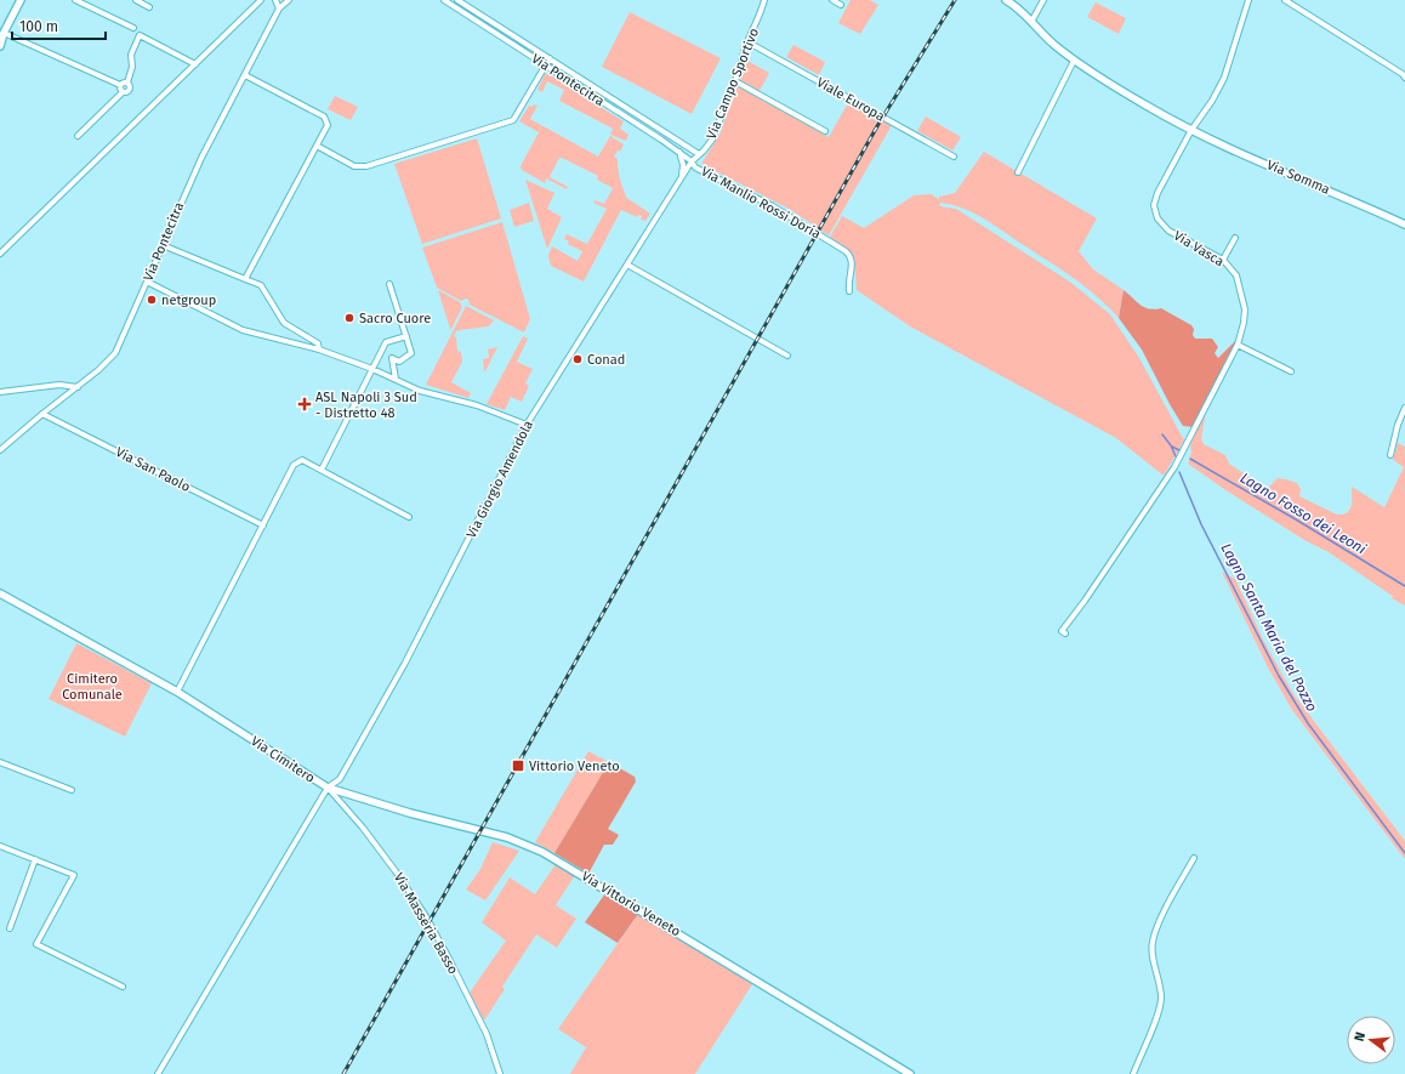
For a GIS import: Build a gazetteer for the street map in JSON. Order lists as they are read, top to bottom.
{
  "streets": {
    "street": [
      "Via Pontecitra",
      "Via Campo Sportivo",
      "Viale Europa",
      "Via Somma",
      "Via Manlio Rossi Doria",
      "Via Vasca",
      "Via San Paolo",
      "Via Giorgio Amendola",
      "Via Cimitero",
      "Via Vittorio Veneto",
      "Via Masseria Basso"
    ]
  },
  "crossings": [
    ["Via Pontecitra", "Via Campo Sportivo"],
    ["Via Pontecitra", "Via Manlio Rossi Doria"],
    ["Via Pontecitra", "Via San Paolo"],
    ["Via Pontecitra", "Via Giorgio Amendola"],
    ["Via Campo Sportivo", "Viale Europa"],
    ["Via Campo Sportivo", "Via Manlio Rossi Doria"],
    ["Via Campo Sportivo", "Via Giorgio Amendola"],
    ["Via Somma", "Via Vasca"],
    ["Via Manlio Rossi Doria", "Via Giorgio Amendola"],
    ["Via Giorgio Amendola", "Via Cimitero"],
    ["Via Giorgio Amendola", "Via Vittorio Veneto"],
    ["Via Giorgio Amendola", "Via Masseria Basso"],
    ["Via Cimitero", "Via Vittorio Veneto"],
    ["Via Cimitero", "Via Masseria Basso"],
    ["Via Vittorio Veneto", "Via Masseria Basso"]
  ],
  "water": ["Lagno Fosso dei Leoni", "Lagno Santa Maria del Pozzo"],
  "parks": ["Cimitero Comunale"],
  "places": {
    "other": ["netgroup", "Sacro Cuore", "Conad"],
    "health": ["ASL Napoli 3 Sud - Distretto 48"],
    "transit": ["Vittorio Veneto"]
  },
  "scale_bar": "100 m",
  "north": "left"
}
